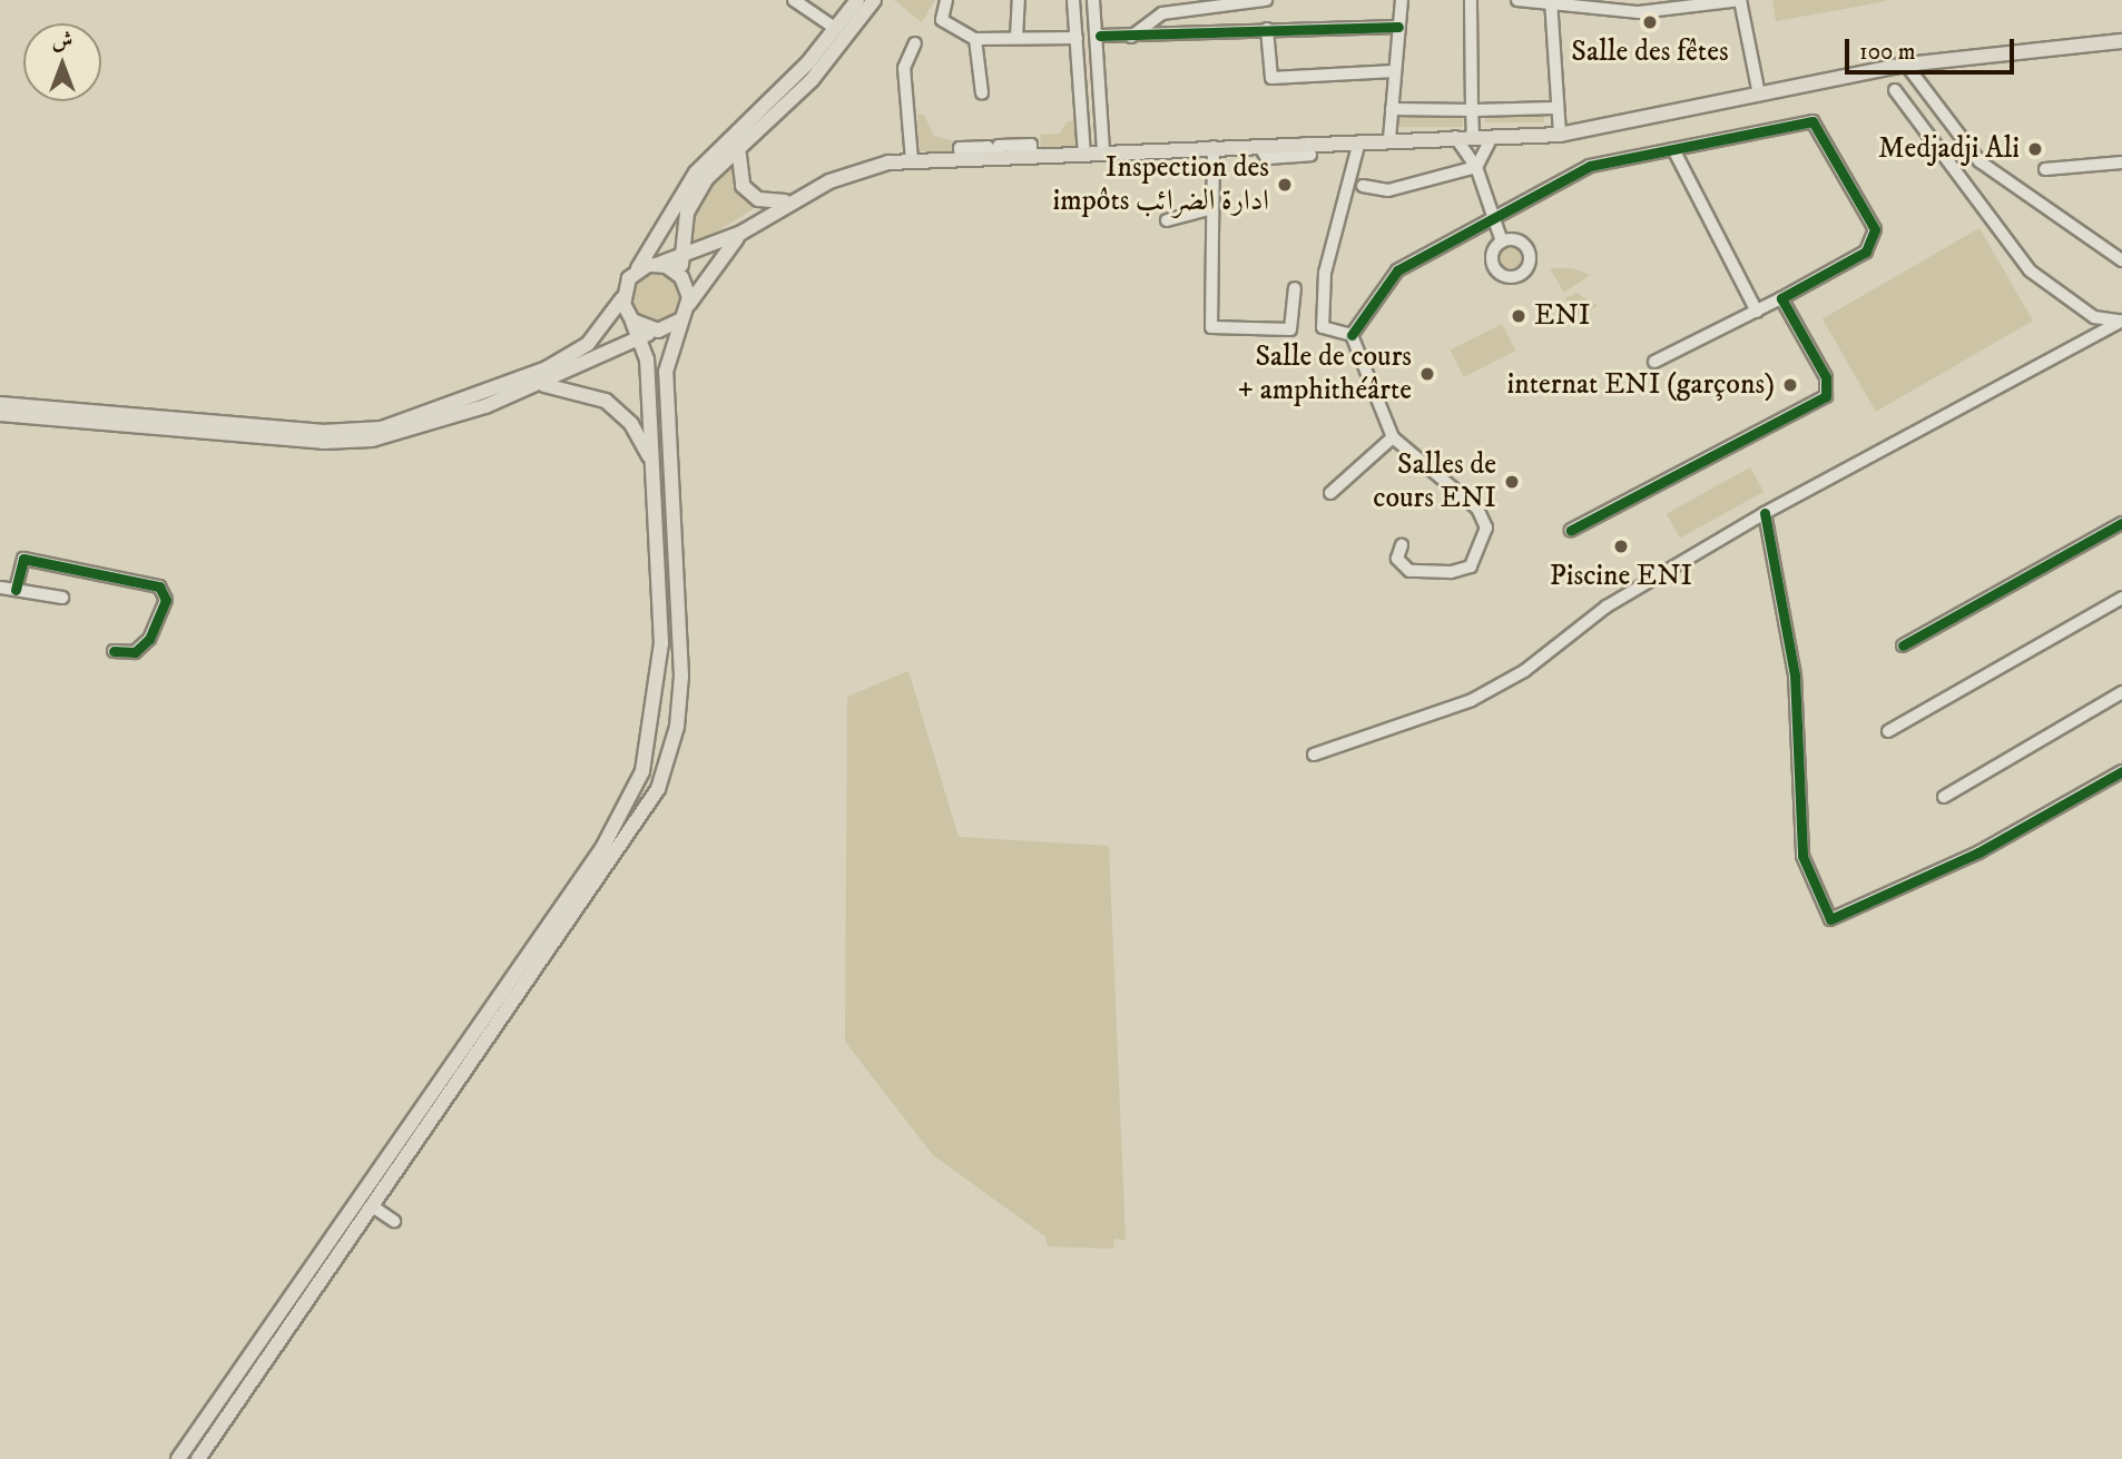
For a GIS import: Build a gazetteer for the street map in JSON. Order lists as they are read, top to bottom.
{
  "places": [
    "Salle des fêtes",
    "Medjadji Ali",
    "Inspection des impôts ادارة الضرائب",
    "ENI",
    "Salle de cours + amphithéârte",
    "internat ENI (garçons)",
    "Salles de cours ENI",
    "Piscine ENI"
  ],
  "scale_bar": "100 m",
  "north": "top"
}
